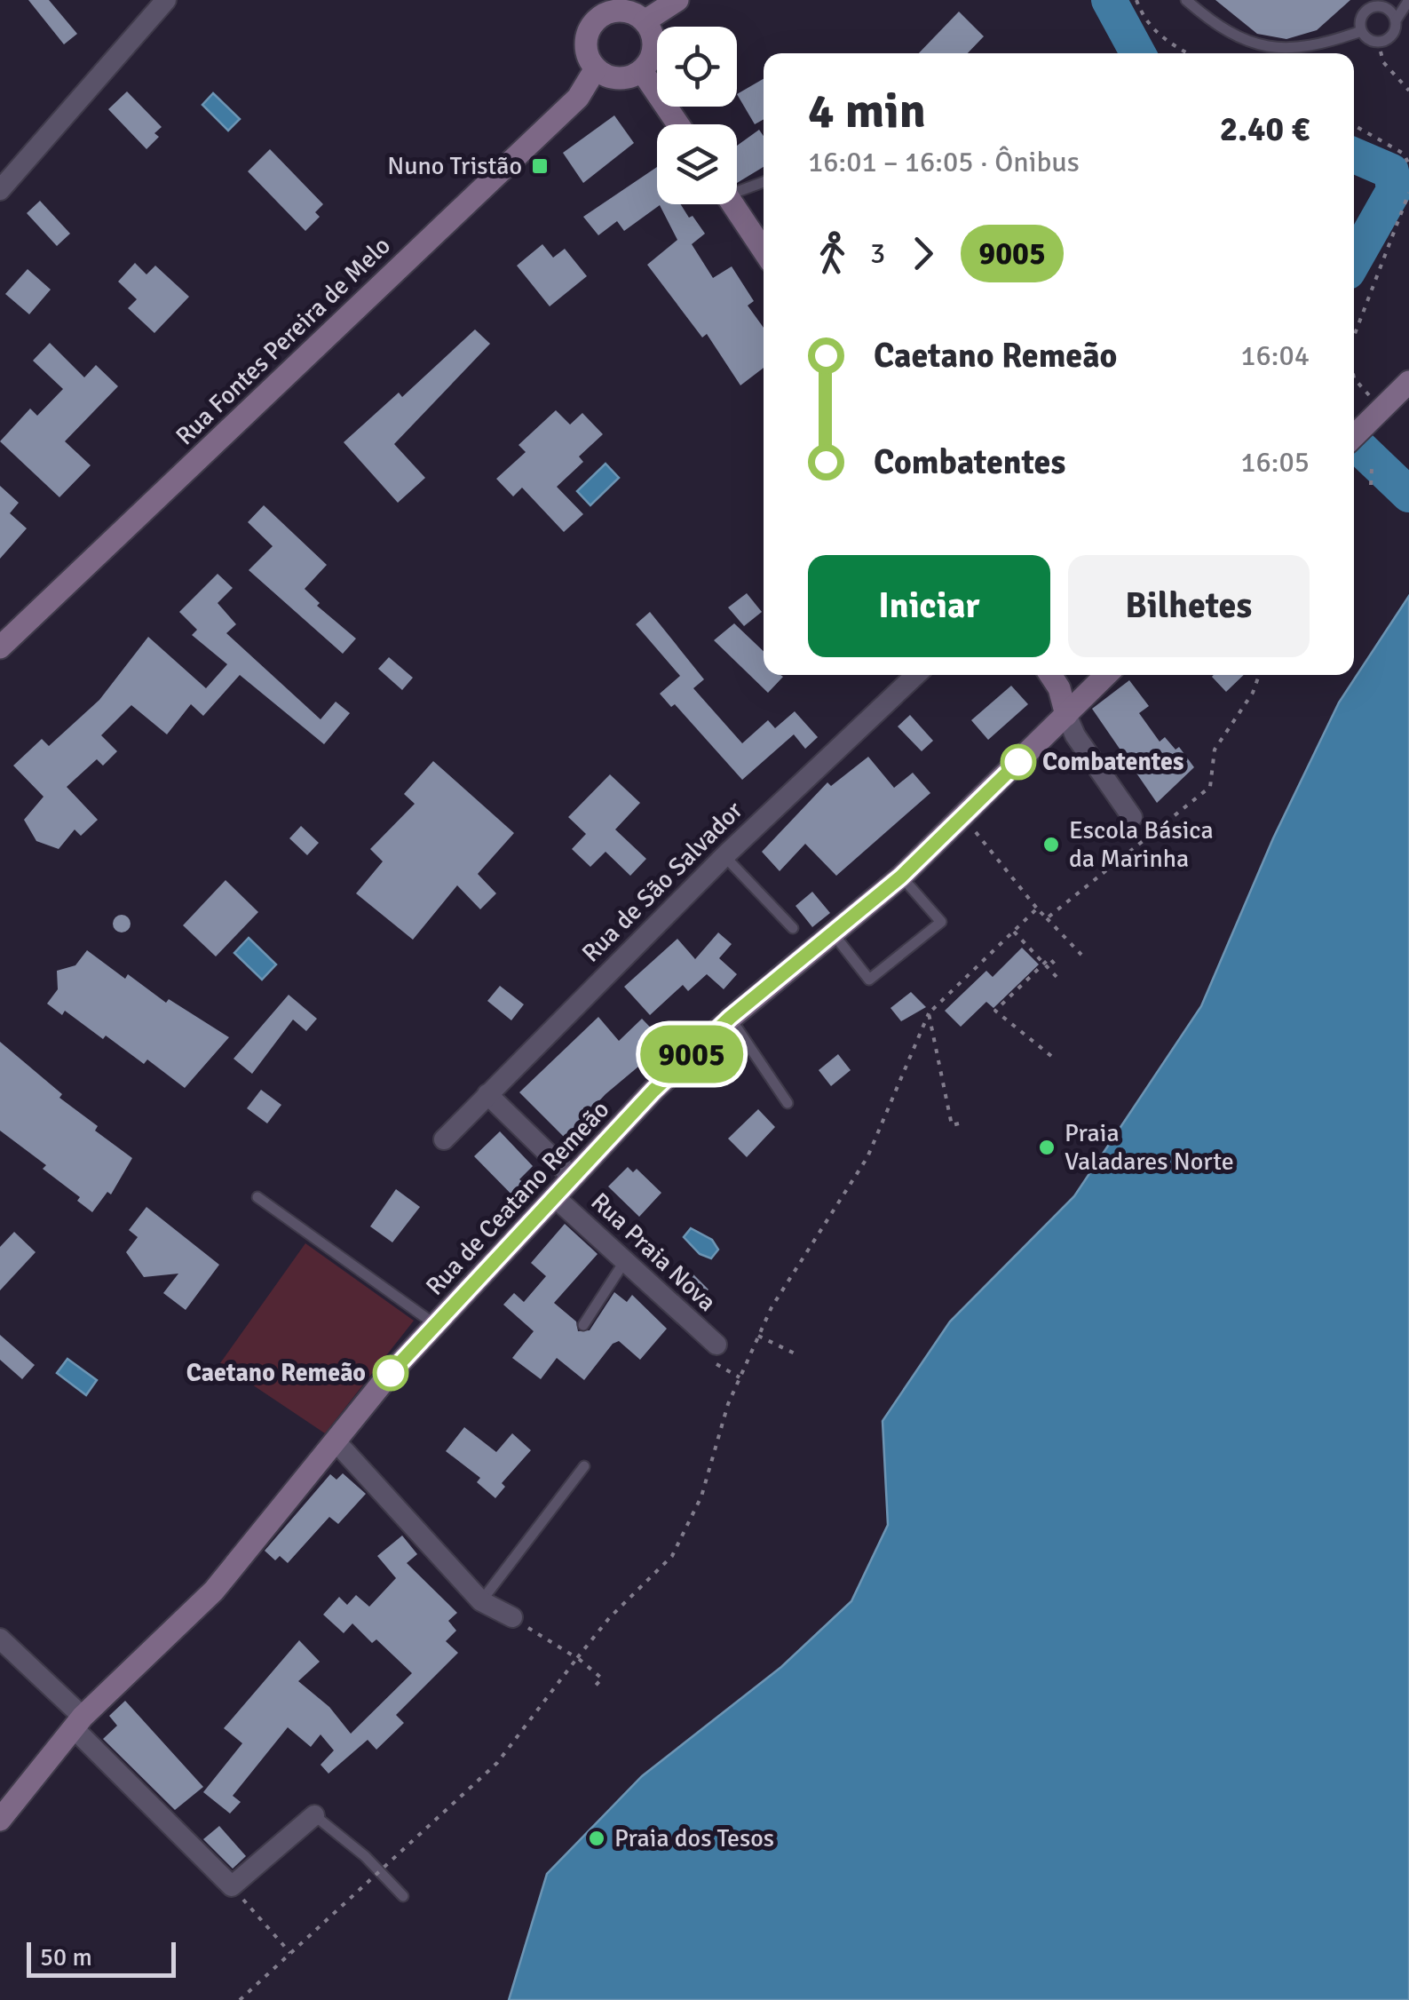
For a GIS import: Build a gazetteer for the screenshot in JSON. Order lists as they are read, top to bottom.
{
  "streets": {
    "main road": ["Rua Fontes Pereira de Melo", "Rua de Ceatano Remeão"],
    "street": ["Rua de São Salvador", "Rua Praia Nova"]
  },
  "crossings": [
    ["Rua de Ceatano Remeão", "Rua Praia Nova"]
  ],
  "places": {
    "transit": ["Nuno Tristão"],
    "other": [
      "Combatentes",
      "Escola Básica da Marinha",
      "Praia Valadares Norte",
      "Caetano Remeão",
      "Praia dos Tesos"
    ]
  },
  "lines": ["bus line 9005"],
  "scale_bar": "50 m",
  "page": {
    "on_map": "9005",
    "heading": ["4 min", "16:01 – 16:05 · Ônibus", "2.40 €"],
    "legs": ["3", "9005"],
    "list": [
      {
        "name": "Caetano Remeão",
        "value": "16:04"
      },
      {
        "name": "Combatentes",
        "value": "16:05"
      }
    ],
    "buttons": ["Iniciar", "Bilhetes"],
    "scale": "50 m"
  }
}
